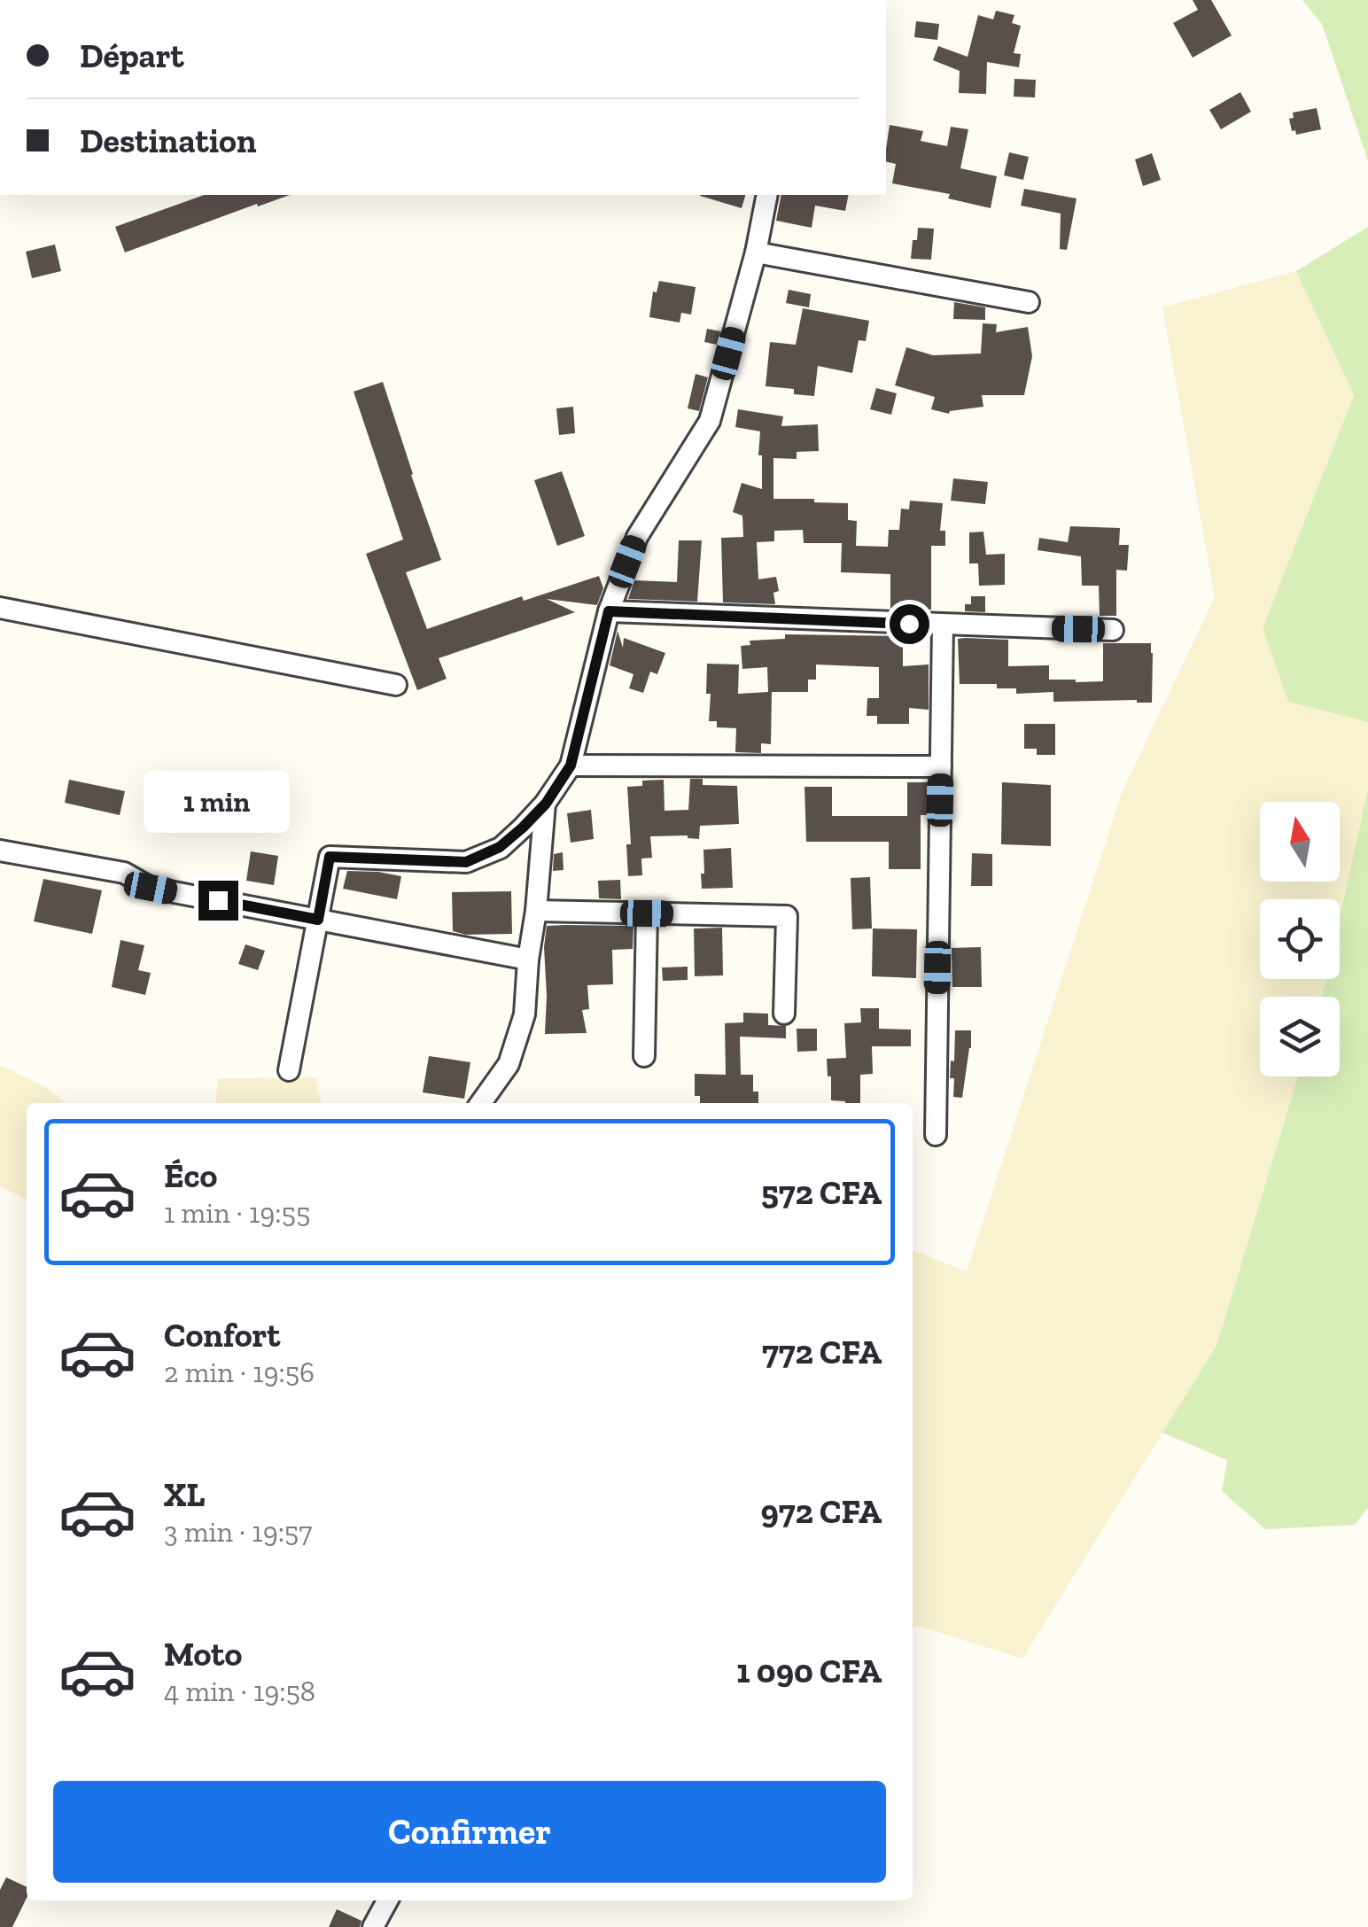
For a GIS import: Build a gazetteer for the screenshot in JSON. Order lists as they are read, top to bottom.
{
  "north": "top",
  "page": {
    "banner": ["Départ", "Destination"],
    "bubble": "1 min",
    "list": [
      {
        "name": "Éco",
        "note": "1 min · 19:55",
        "value": "572 CFA"
      },
      {
        "name": "Confort",
        "note": "2 min · 19:56",
        "value": "772 CFA"
      },
      {
        "name": "XL",
        "note": "3 min · 19:57",
        "value": "972 CFA"
      },
      {
        "name": "Moto",
        "note": "4 min · 19:58",
        "value": "1 090 CFA"
      }
    ],
    "buttons": "Confirmer"
  }
}
